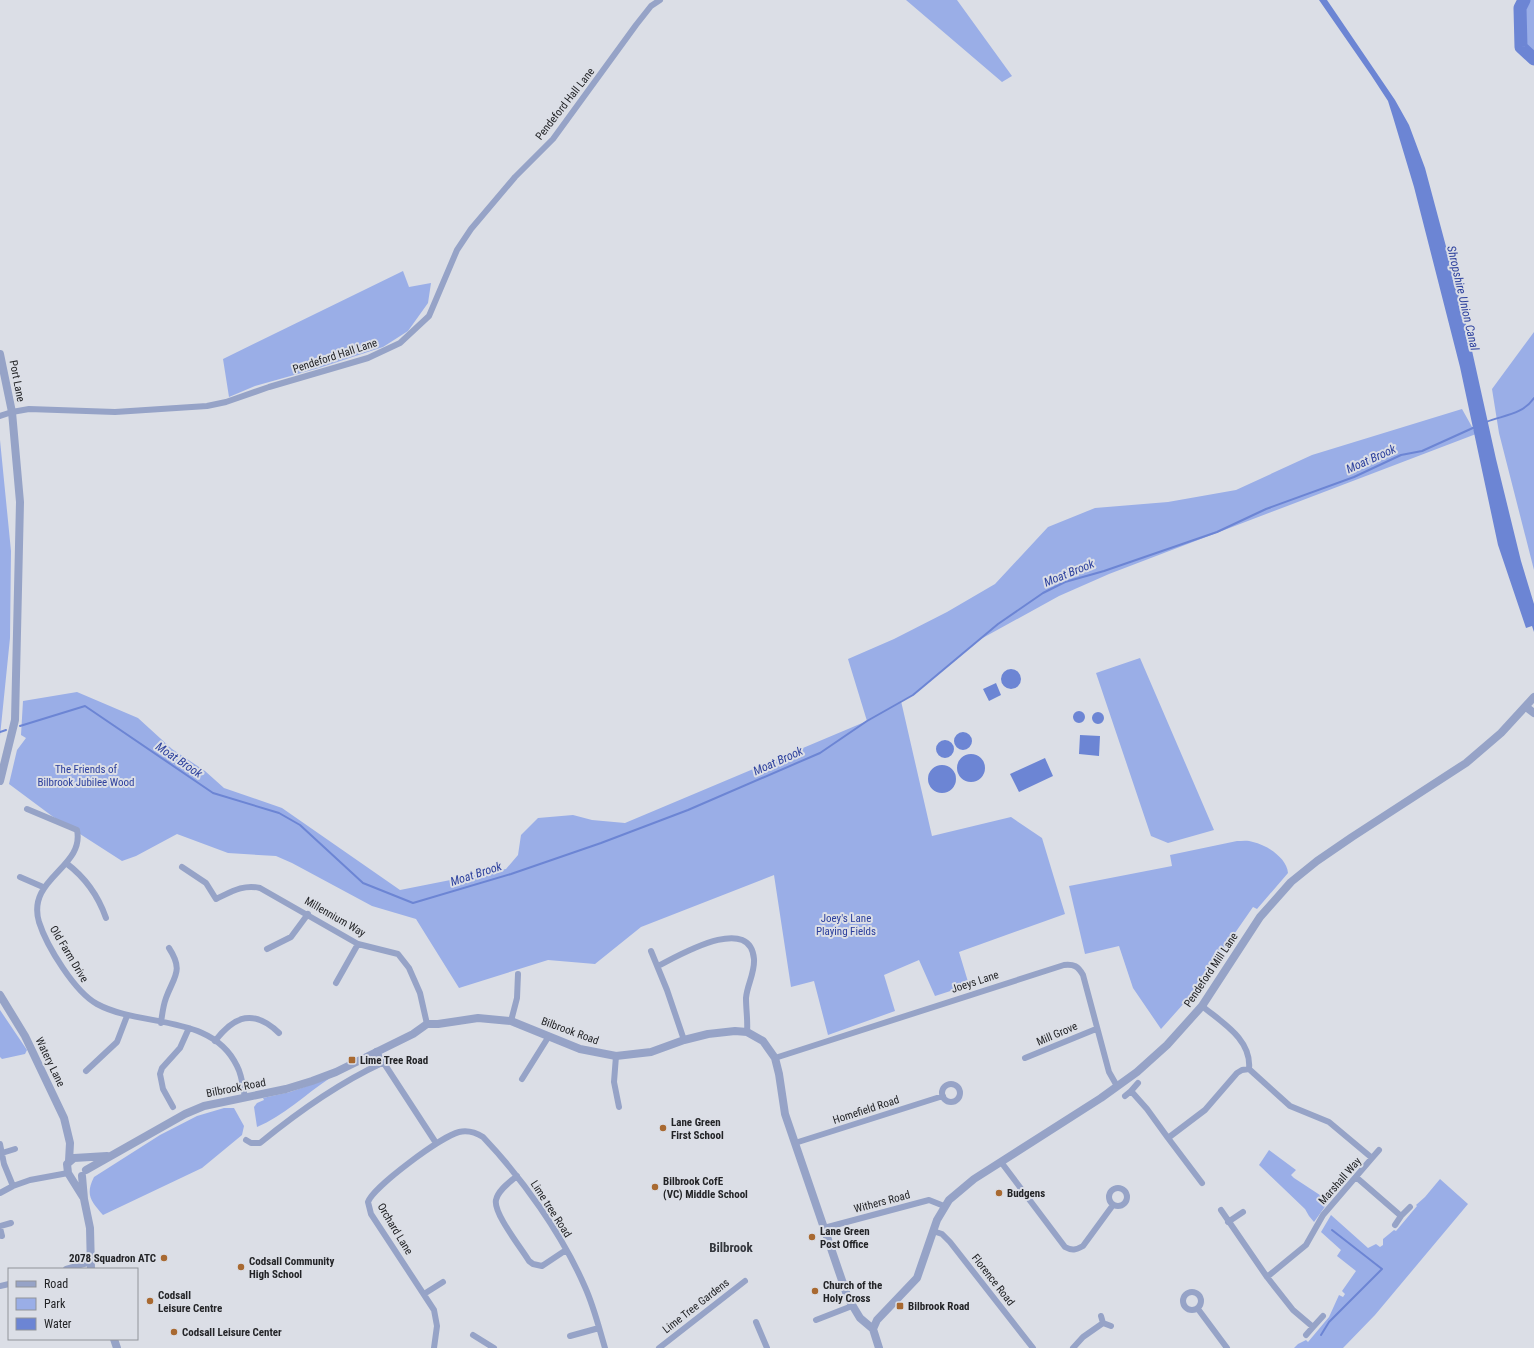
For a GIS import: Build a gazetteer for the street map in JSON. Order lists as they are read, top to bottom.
{
  "streets": {
    "street": [
      "Pendeford Hall Lane",
      "Port Lane",
      "Millennium Way",
      "Old Farm Drive",
      "Pendeford Mill Lane",
      "Joeys Lane",
      "Bilbrook Road",
      "Mill Grove",
      "Watery Lane",
      "Homefield Road",
      "Marshall Way",
      "Withers Road",
      "Lime tree Road",
      "Orchard Lane",
      "Florence Road",
      "Lime Tree Gardens"
    ]
  },
  "crossings": [
    ["Pendeford Hall Lane", "Port Lane"],
    ["Millennium Way", "Bilbrook Road"],
    ["Old Farm Drive", "Bilbrook Road"],
    ["Pendeford Mill Lane", "Joeys Lane"],
    ["Pendeford Mill Lane", "Bilbrook Road"],
    ["Pendeford Mill Lane", "Withers Road"],
    ["Pendeford Mill Lane", "Florence Road"],
    ["Joeys Lane", "Bilbrook Road"],
    ["Joeys Lane", "Mill Grove"],
    ["Bilbrook Road", "Watery Lane"],
    ["Bilbrook Road", "Homefield Road"],
    ["Bilbrook Road", "Withers Road"],
    ["Lime tree Road", "Orchard Lane"]
  ],
  "districts": ["Bilbrook"],
  "water": ["Shropshire Union Canal", "Moat Brook"],
  "parks": ["The Friends of Bilbrook Jubilee Wood", "Joey's Lane Playing Fields"],
  "places": {
    "transit": ["Lime Tree Road", "Bilbrook Road"],
    "other": [
      "Lane Green First School",
      "Bilbrook CofE (VC) Middle School",
      "Budgens",
      "Lane Green Post Office",
      "2078 Squadron ATC",
      "Codsall Community High School",
      "Church of the Holy Cross",
      "Codsall Leisure Centre",
      "Codsall Leisure Center"
    ]
  },
  "legend": ["Road", "Park", "Water"]
}
